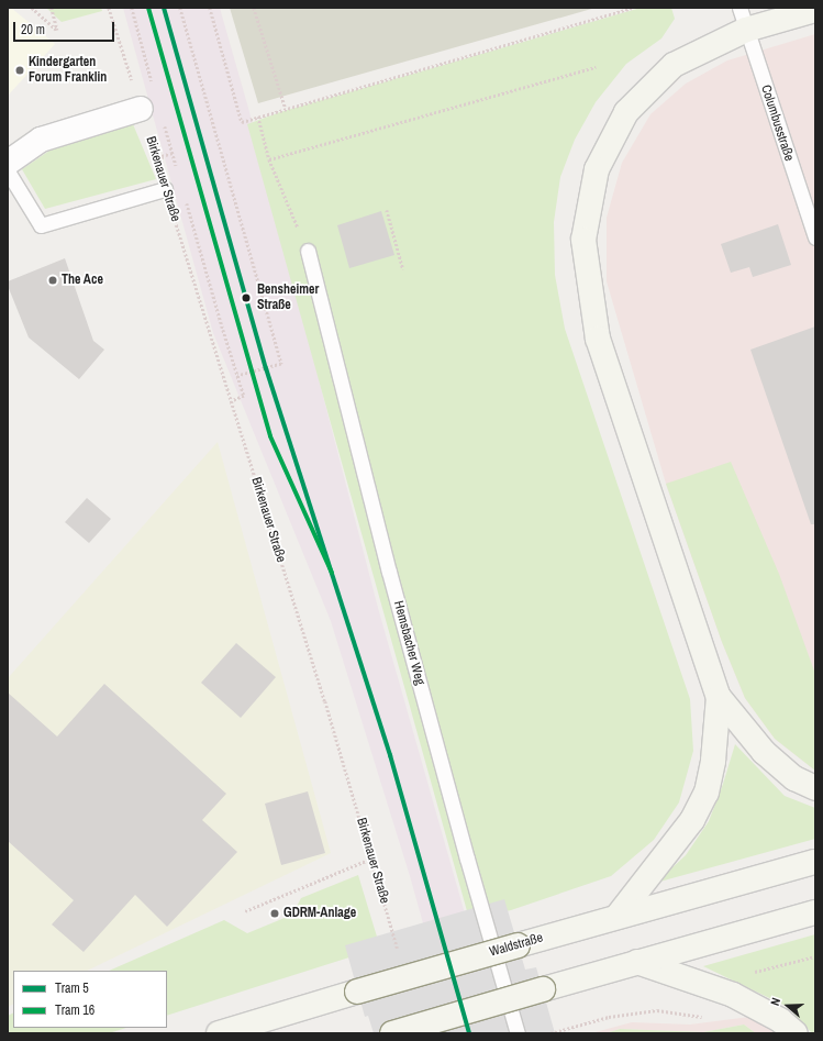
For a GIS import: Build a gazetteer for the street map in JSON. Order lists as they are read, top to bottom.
{
  "streets": {
    "main road": ["Waldstraße"],
    "lane": ["Columbusstraße", "Hemsbacher Weg"],
    "path": ["Birkenauer Straße"]
  },
  "places": [
    "Kindergarten Forum Franklin",
    "The Ace",
    "Bensheimer Straße",
    "GDRM-Anlage"
  ],
  "lines": ["tram line 5", "tram line 16"],
  "legend": ["Tram 5", "Tram 16"],
  "scale_bar": "20 m",
  "north": "left"
}
